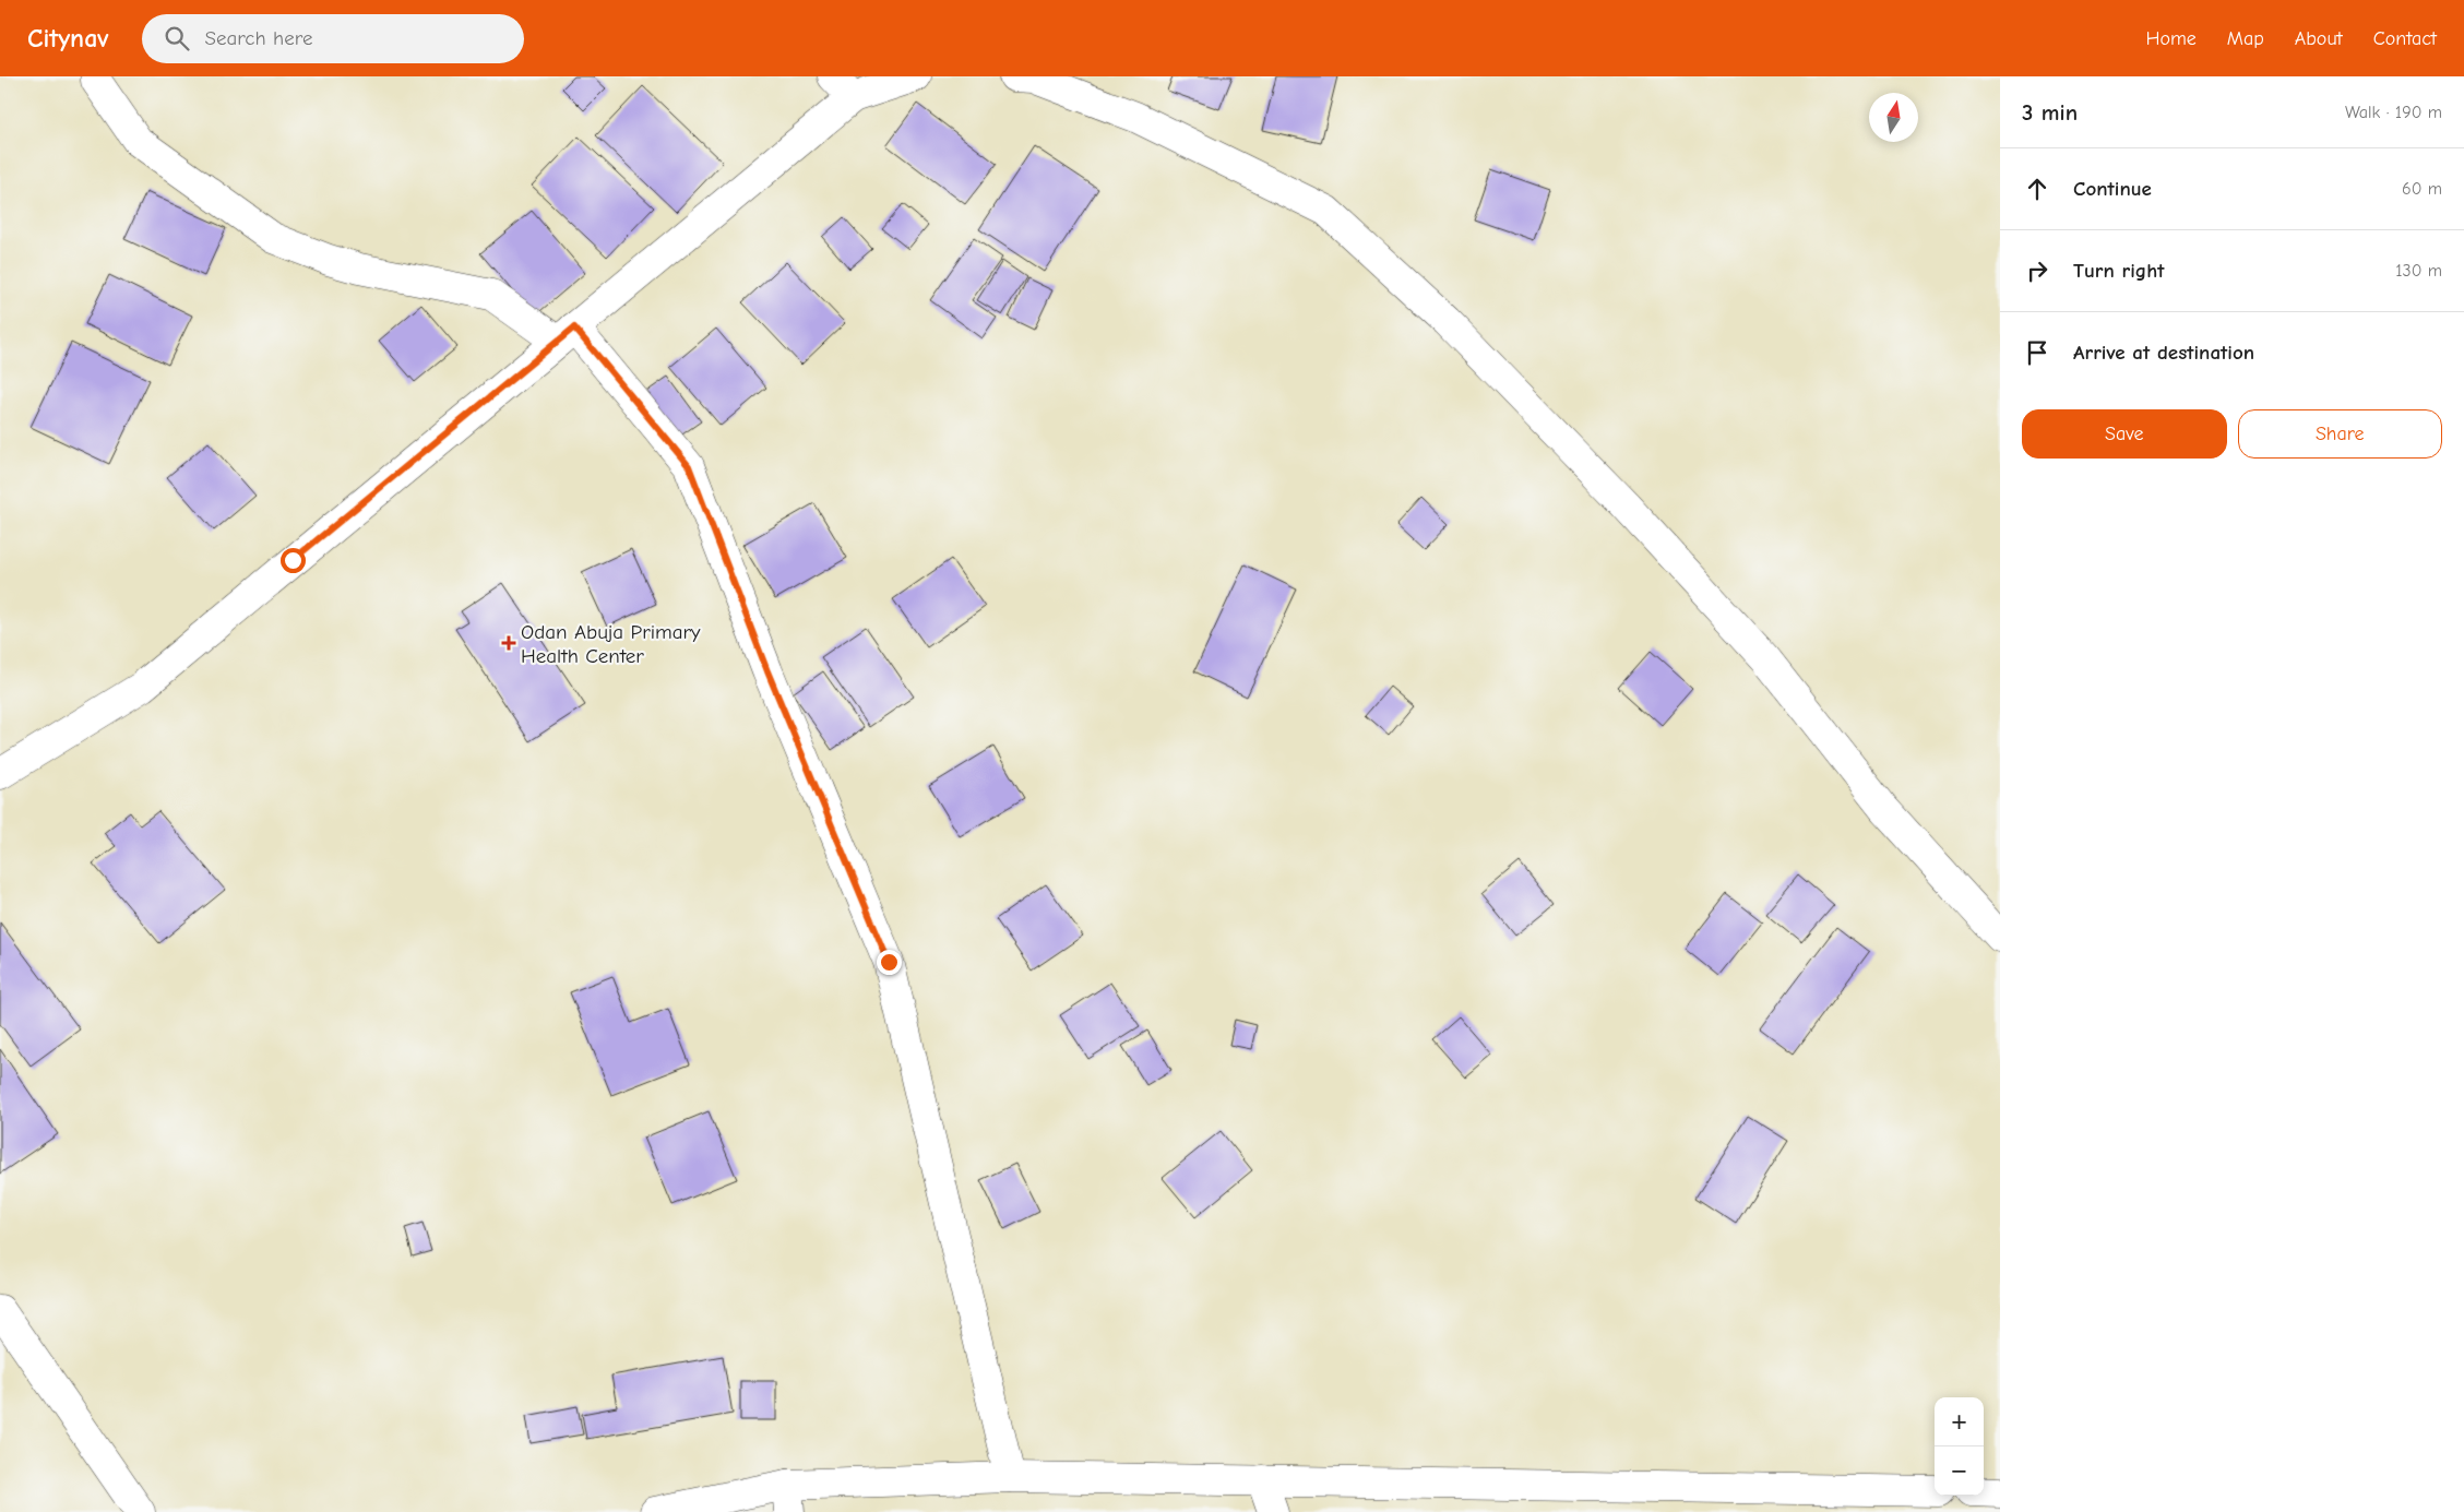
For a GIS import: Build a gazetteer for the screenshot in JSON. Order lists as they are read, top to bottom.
{
  "places": {
    "health": ["Odan Abuja Primary Health Center"]
  },
  "north": "top",
  "page": {
    "header": "Citynav",
    "search": "Search here",
    "nav": [
      "Home",
      "Map",
      "About",
      "Contact"
    ],
    "heading": ["3 min", "Walk · 190 m"],
    "list": [
      ["Continue", "60 m"],
      ["Turn right", "130 m"],
      "Arrive at destination"
    ],
    "buttons": ["Save", "Share"],
    "map_buttons": ["+", "−"]
  }
}
